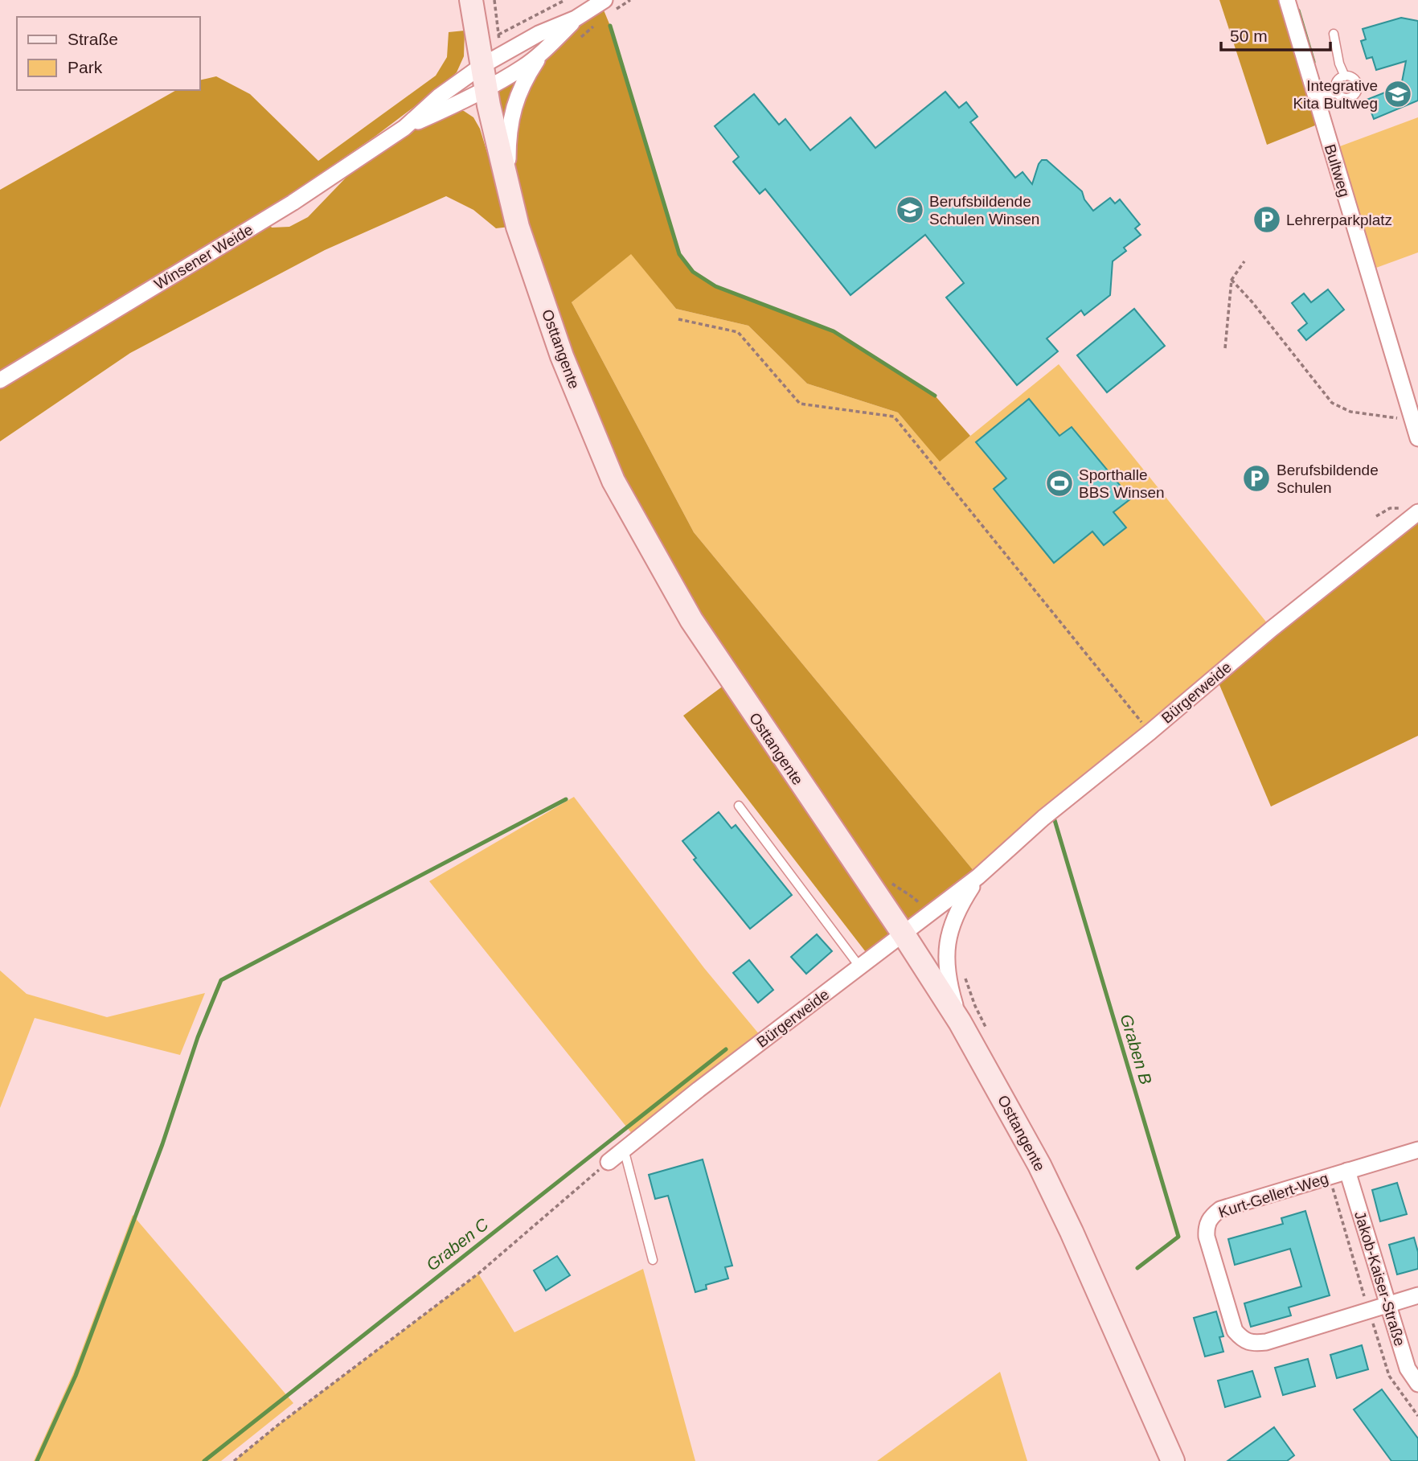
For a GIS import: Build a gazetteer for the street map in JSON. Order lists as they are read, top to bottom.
{
  "streets": {
    "main road": ["Osttangente"],
    "street": [
      "Bultweg",
      "Winsener Weide",
      "Bürgerweide",
      "Kurt-Gellert-Weg",
      "Jakob-Kaiser-Straße"
    ]
  },
  "crossings": [
    ["Winsener Weide", "Osttangente"],
    ["Osttangente", "Bürgerweide"],
    ["Kurt-Gellert-Weg", "Jakob-Kaiser-Straße"]
  ],
  "water": ["Graben B", "Graben C"],
  "places": {
    "school or university": ["Integrative Kita Bultweg", "Berufsbildende Schulen Winsen"],
    "parking": ["Lehrerparkplatz", "Berufsbildende Schulen"],
    "sports": ["Sporthalle BBS Winsen"]
  },
  "legend": ["Straße", "Park"],
  "scale_bar": "50 m"
}
